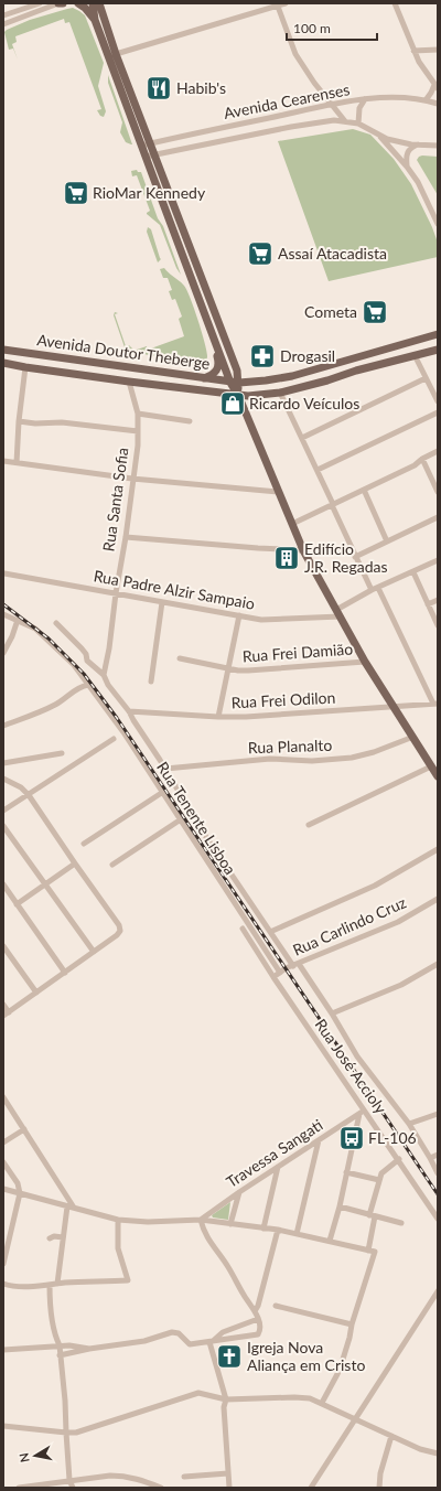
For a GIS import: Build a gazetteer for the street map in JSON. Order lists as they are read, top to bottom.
{
  "streets": {
    "main road": ["Avenida Doutor Theberge"],
    "street": [
      "Avenida Cearenses",
      "Rua Santa Sofia",
      "Rua Padre Alzir Sampaio",
      "Rua Frei Damião",
      "Rua Frei Odilon",
      "Rua Planalto",
      "Rua Tenente Lisboa",
      "Rua Carlindo Cruz",
      "Rua José Accioly",
      "Travessa Sangati"
    ]
  },
  "crossings": [
    ["Avenida Doutor Theberge", "Rua Santa Sofia"],
    ["Rua Santa Sofia", "Rua Padre Alzir Sampaio"],
    ["Rua Santa Sofia", "Rua José Accioly"],
    ["Rua Frei Odilon", "Rua José Accioly"],
    ["Rua Planalto", "Rua José Accioly"],
    ["Rua Tenente Lisboa", "Rua Carlindo Cruz"],
    ["Rua Carlindo Cruz", "Rua José Accioly"],
    ["Rua José Accioly", "Travessa Sangati"]
  ],
  "places": {
    "restaurant": ["Habib's"],
    "supermarket": ["RioMar Kennedy", "Assaí Atacadista", "Cometa"],
    "pharmacy": ["Drogasil"],
    "shop": ["Ricardo Veículos"],
    "building": ["Edifício J.R. Regadas"],
    "bus stop": ["FL-106"],
    "church": ["Igreja Nova Aliança em Cristo"]
  },
  "scale_bar": "100 m",
  "north": "left"
}
